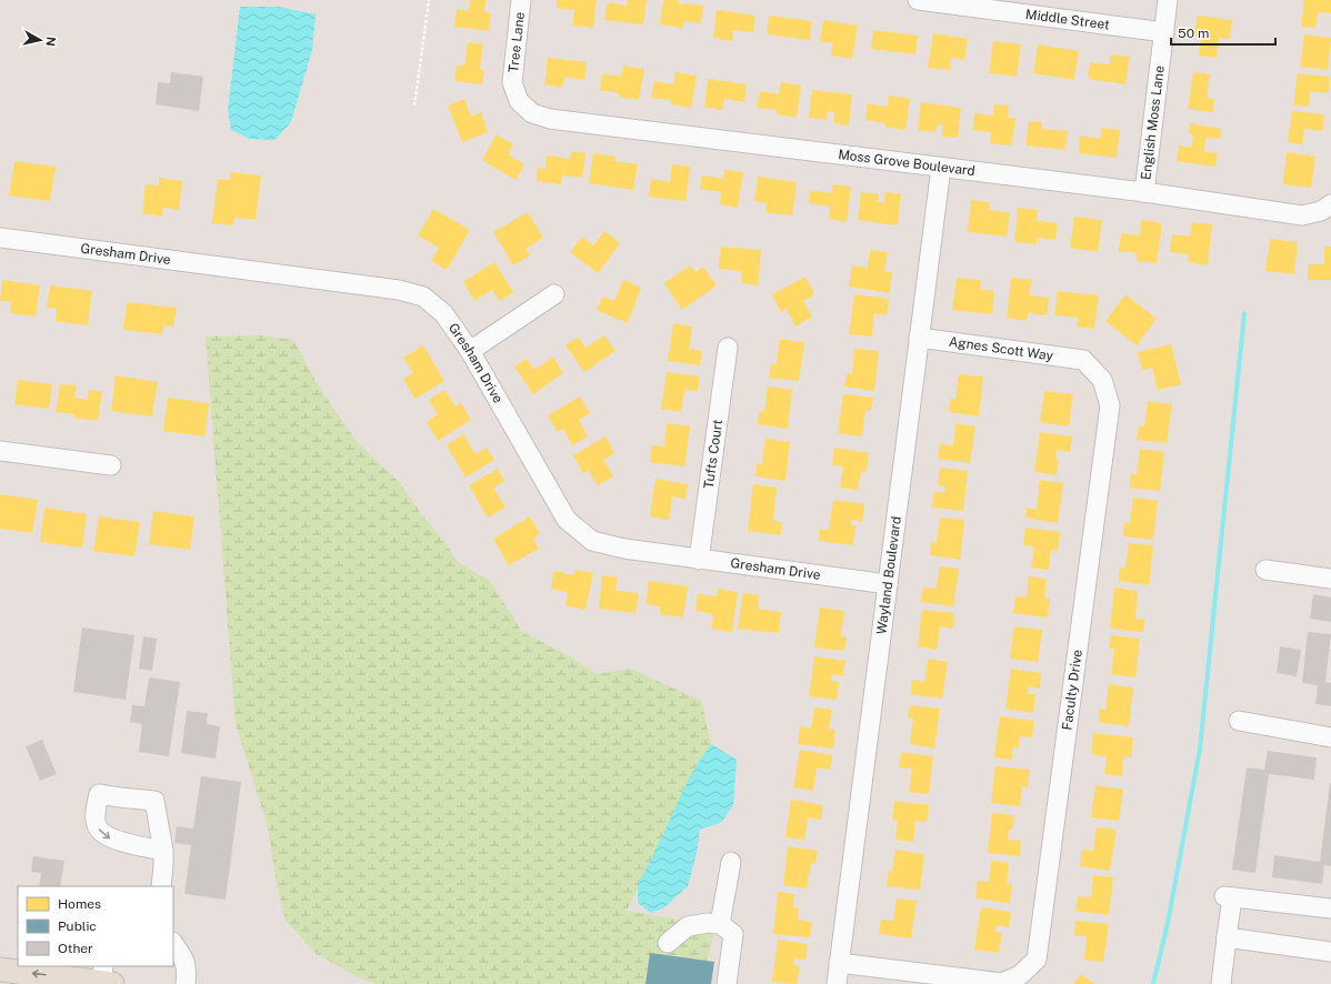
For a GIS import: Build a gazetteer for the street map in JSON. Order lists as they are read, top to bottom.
{
  "streets": {
    "street": [
      "Middle Street",
      "Tree Lane",
      "English Moss Lane",
      "Moss Grove Boulevard",
      "Gresham Drive",
      "Agnes Scott Way",
      "Tufts Court",
      "Wayland Boulevard",
      "Faculty Drive"
    ]
  },
  "crossings": [
    ["Middle Street", "English Moss Lane"],
    ["Tree Lane", "Moss Grove Boulevard"],
    ["English Moss Lane", "Moss Grove Boulevard"],
    ["Moss Grove Boulevard", "Wayland Boulevard"],
    ["Gresham Drive", "Tufts Court"],
    ["Gresham Drive", "Wayland Boulevard"],
    ["Agnes Scott Way", "Wayland Boulevard"],
    ["Agnes Scott Way", "Faculty Drive"],
    ["Wayland Boulevard", "Faculty Drive"]
  ],
  "legend": ["Homes", "Public", "Other"],
  "scale_bar": "50 m",
  "north": "right"
}
